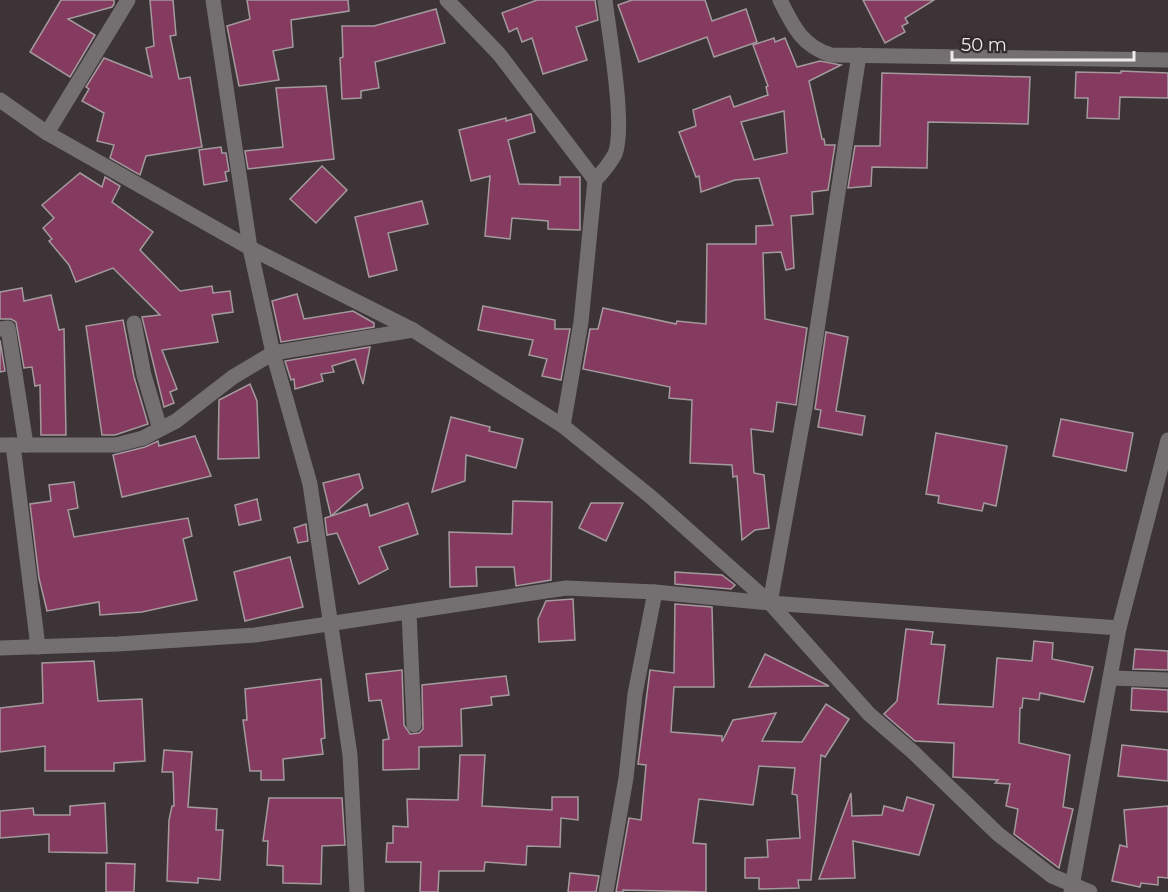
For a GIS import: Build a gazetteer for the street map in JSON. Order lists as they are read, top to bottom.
{
  "scale_bar": "50 m"
}
